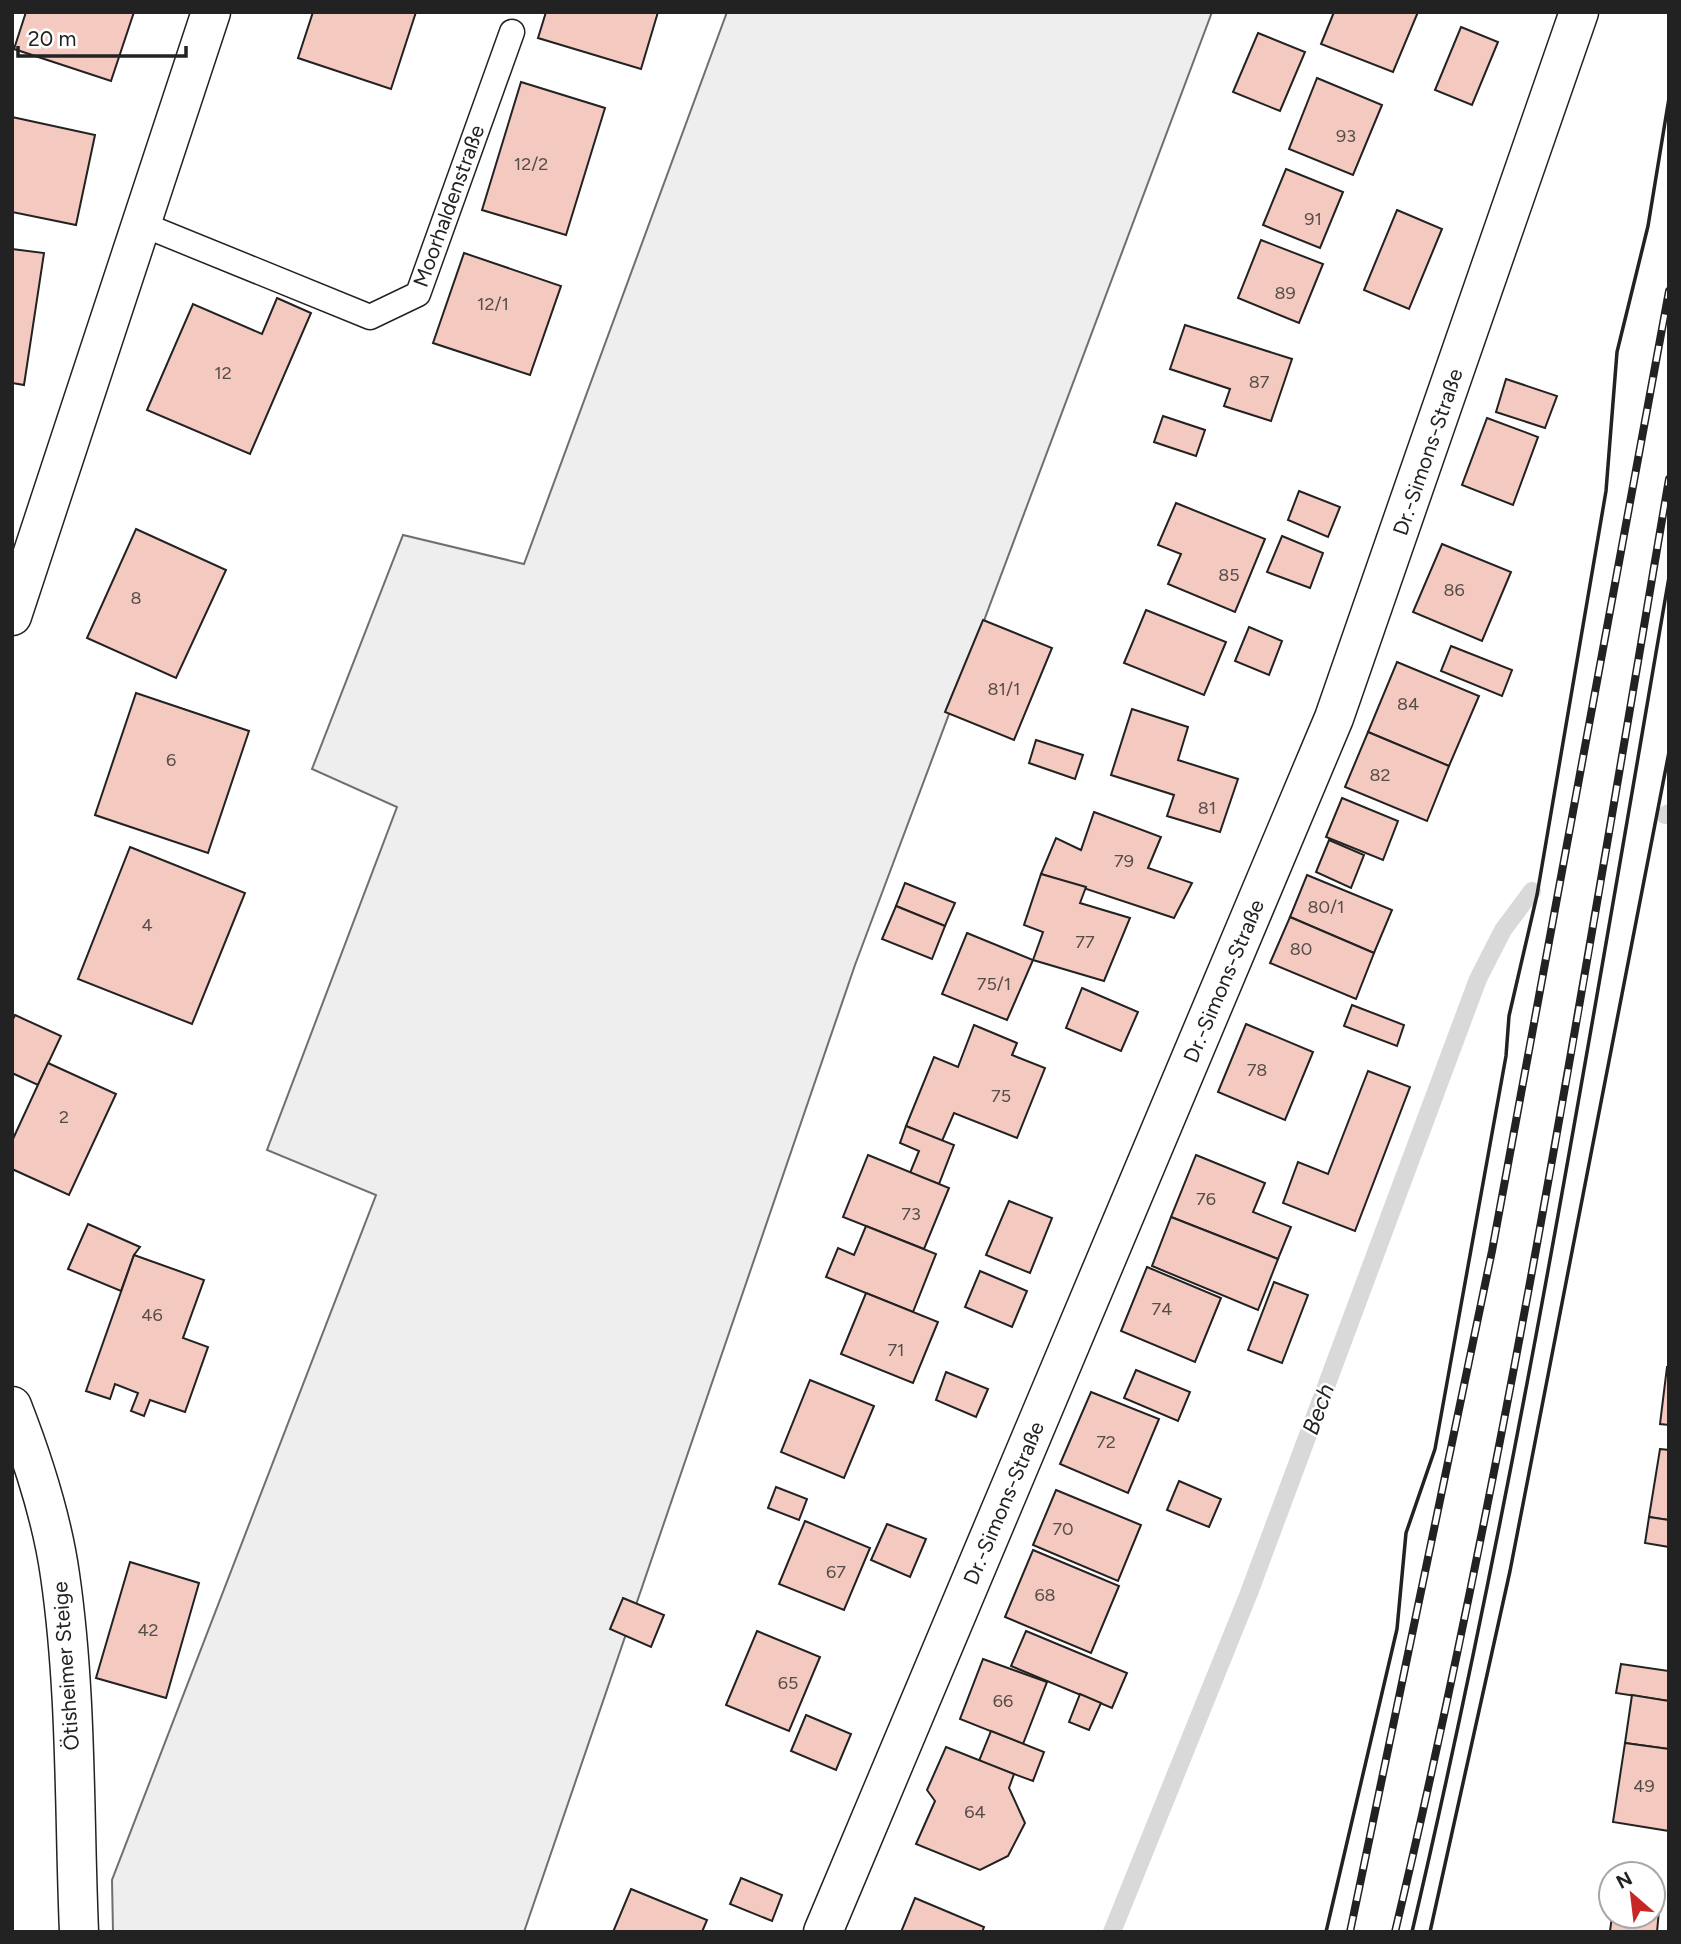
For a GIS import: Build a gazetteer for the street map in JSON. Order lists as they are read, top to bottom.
{
  "streets": {
    "street": ["Dr.-Simons-Straße", "Ötisheimer Steige"],
    "lane": ["Moorhaldenstraße"]
  },
  "water": ["Bech"],
  "house_numbers": [
    "93",
    "12/2",
    "91",
    "89",
    "12/1",
    "12",
    "87",
    "85",
    "86",
    "8",
    "81/1",
    "84",
    "6",
    "82",
    "81",
    "79",
    "80/1",
    "4",
    "77",
    "80",
    "75/1",
    "78",
    "75",
    "2",
    "76",
    "73",
    "74",
    "46",
    "71",
    "72",
    "70",
    "67",
    "68",
    "42",
    "65",
    "66",
    "49",
    "64"
  ],
  "scale_bar": "20 m",
  "north": "top left"
}
